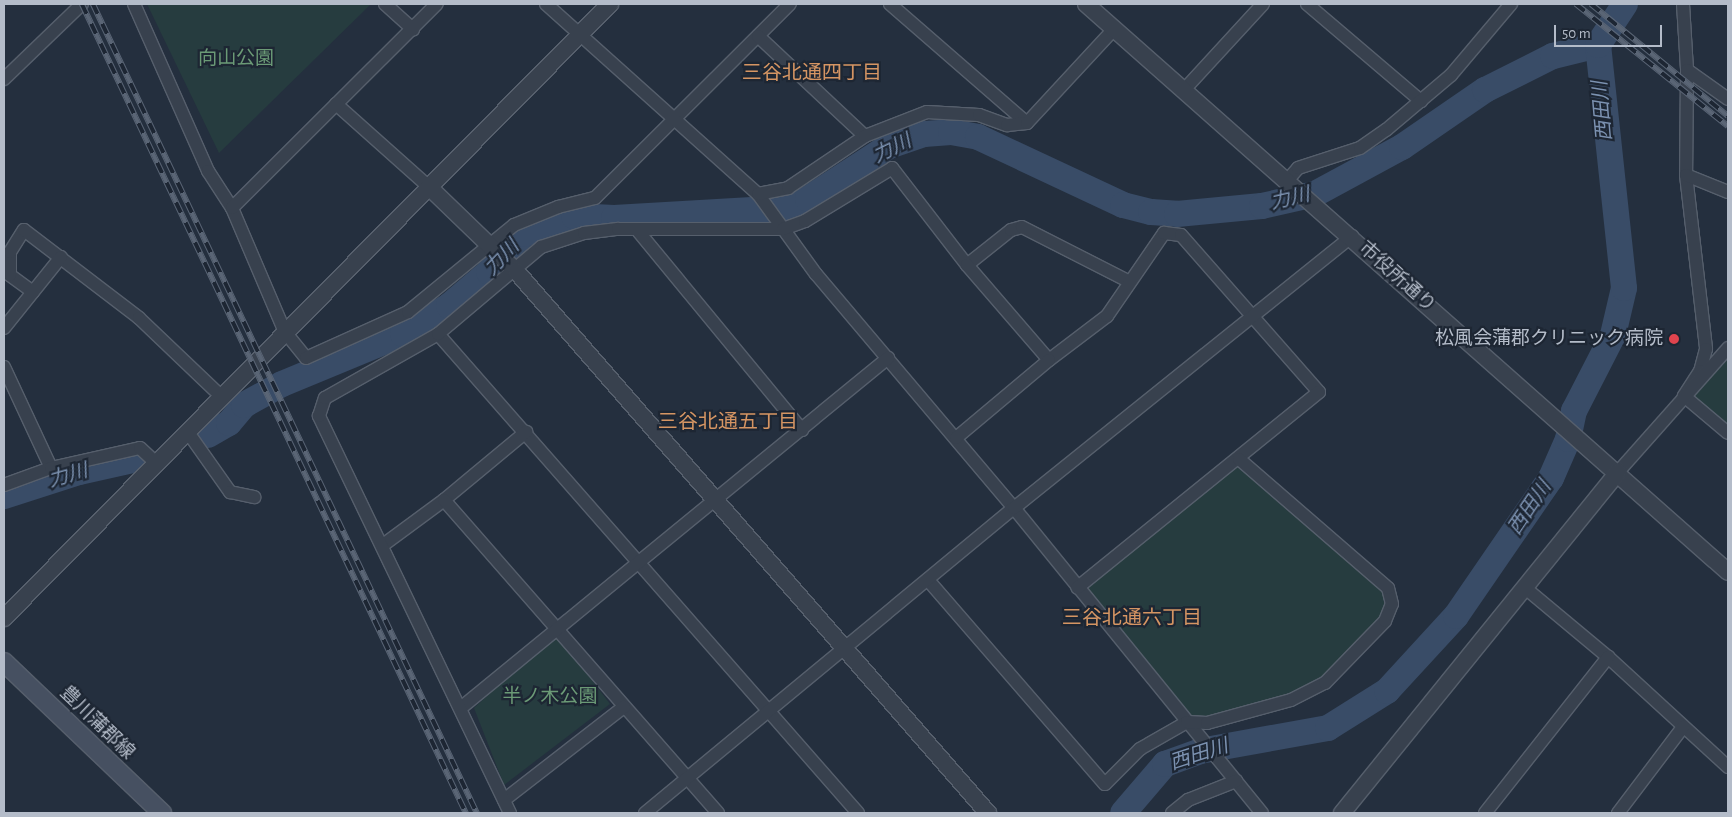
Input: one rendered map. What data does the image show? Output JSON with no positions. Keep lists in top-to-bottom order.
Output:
{
  "streets": {
    "main road": ["豊川蒲郡線"],
    "street": ["市役所通り"]
  },
  "districts": ["三谷北通四丁目", "三谷北通五丁目", "三谷北通六丁目"],
  "water": ["西田川", "力川"],
  "parks": ["向山公園", "半ノ木公園"],
  "places": ["松風会蒲郡クリニック病院"],
  "scale_bar": "50 m"
}
